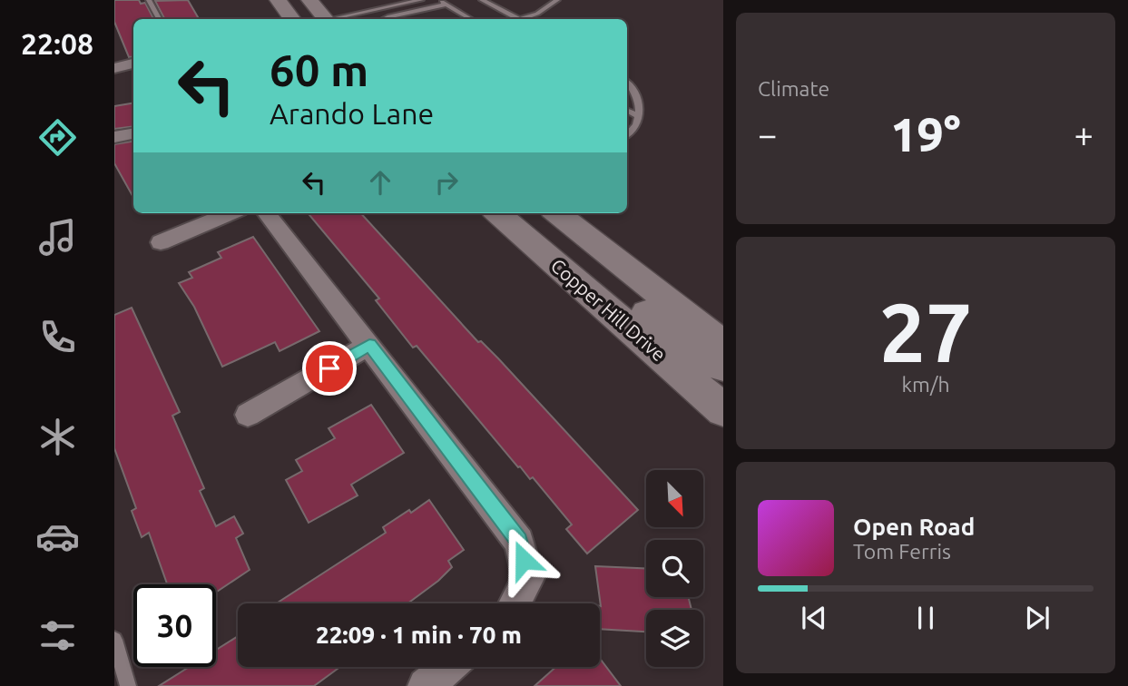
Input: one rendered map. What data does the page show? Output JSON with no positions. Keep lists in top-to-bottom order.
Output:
{
  "streets": {
    "main road": ["Copper Hill Drive"]
  },
  "north": "bottom right",
  "page": {
    "tabs": "22:08",
    "tile": [
      "Climate",
      ["27", "km/h"]
    ],
    "turn": ["60 m", "Arando Lane"],
    "heat": ["−", "19°", "+"],
    "song": ["Open Road", "Tom Ferris"],
    "limit": "30",
    "trip": "22:09 · 1 min · 70 m"
  }
}
